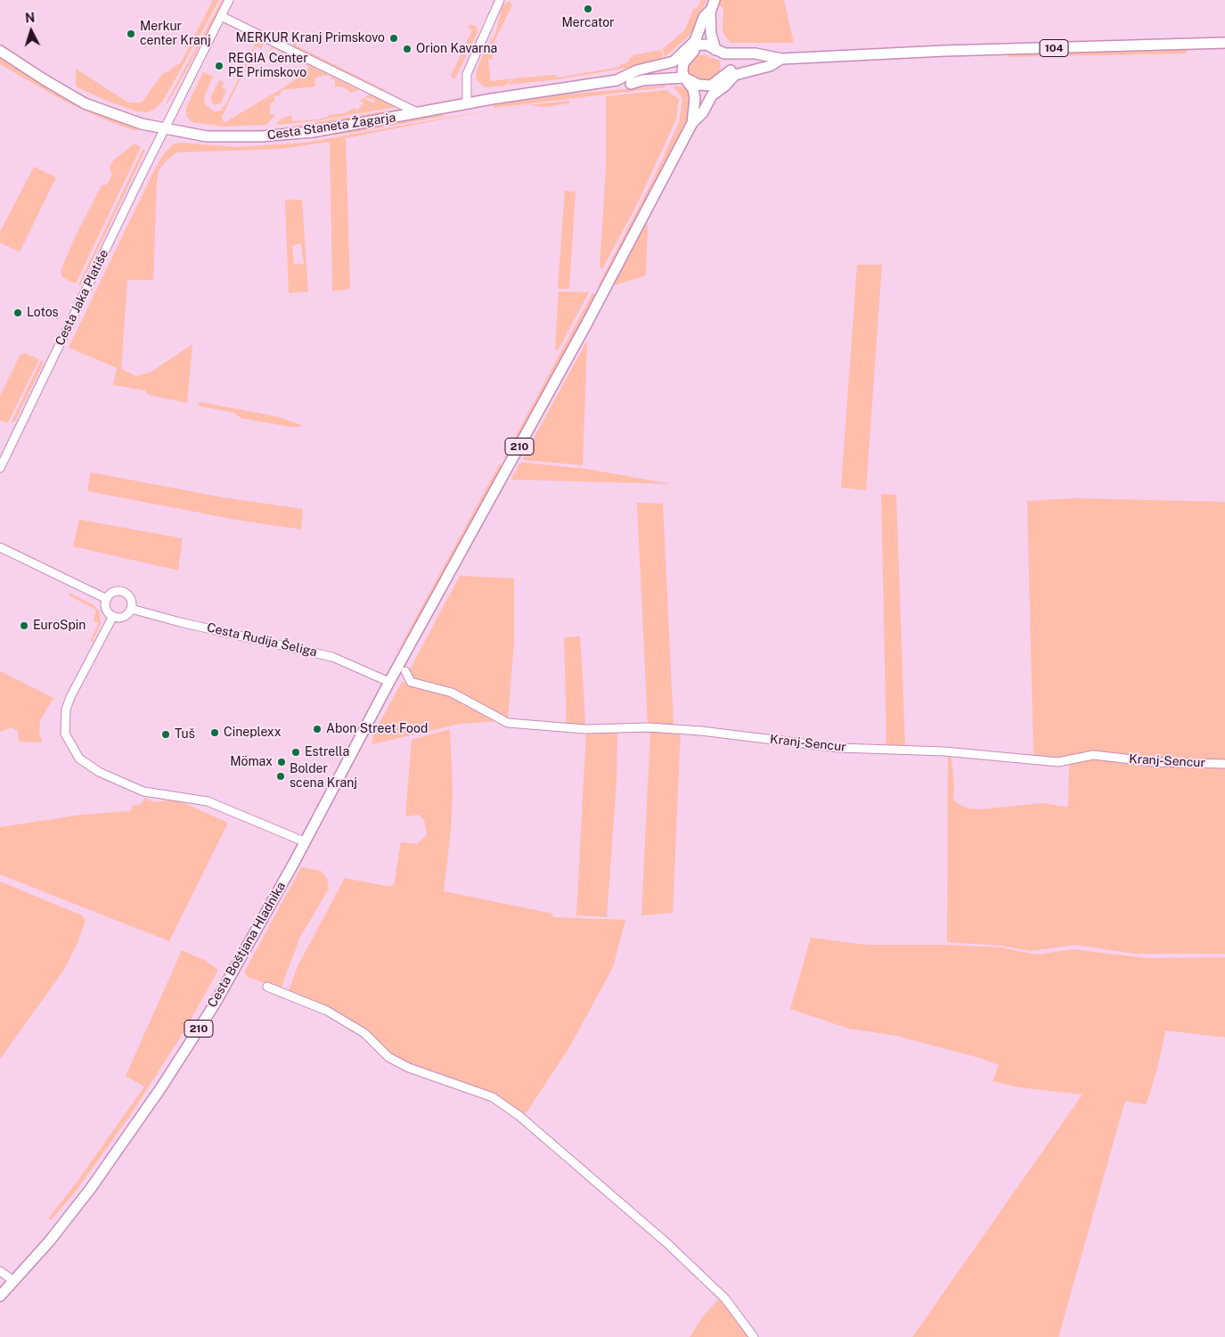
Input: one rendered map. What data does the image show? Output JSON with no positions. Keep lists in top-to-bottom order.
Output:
{
  "streets": {
    "main road": [
      "104",
      "Cesta Staneta Žagarja",
      "210",
      "Cesta Boštjana Hladnika"
    ],
    "street": ["Cesta Jaka Platiše", "Cesta Rudija Šeliga", "Kranj-Sencur"]
  },
  "crossings": [
    ["104", "Cesta Staneta Žagarja"],
    ["104", "210"],
    ["Cesta Staneta Žagarja", "Cesta Jaka Platiše"],
    ["Cesta Staneta Žagarja", "210"],
    ["210", "Cesta Boštjana Hladnika"],
    ["Cesta Rudija Šeliga", "Cesta Boštjana Hladnika"]
  ],
  "places": [
    "Mercator",
    "Merkur center Kranj",
    "MERKUR Kranj Primskovo",
    "Orion Kavarna",
    "REGIA Center PE Primskovo",
    "Lotos",
    "EuroSpin",
    "Abon Street Food",
    "Cineplexx",
    "Tuš",
    "Estrella",
    "Mömax",
    "Bolder scena Kranj"
  ],
  "north": "top"
}
